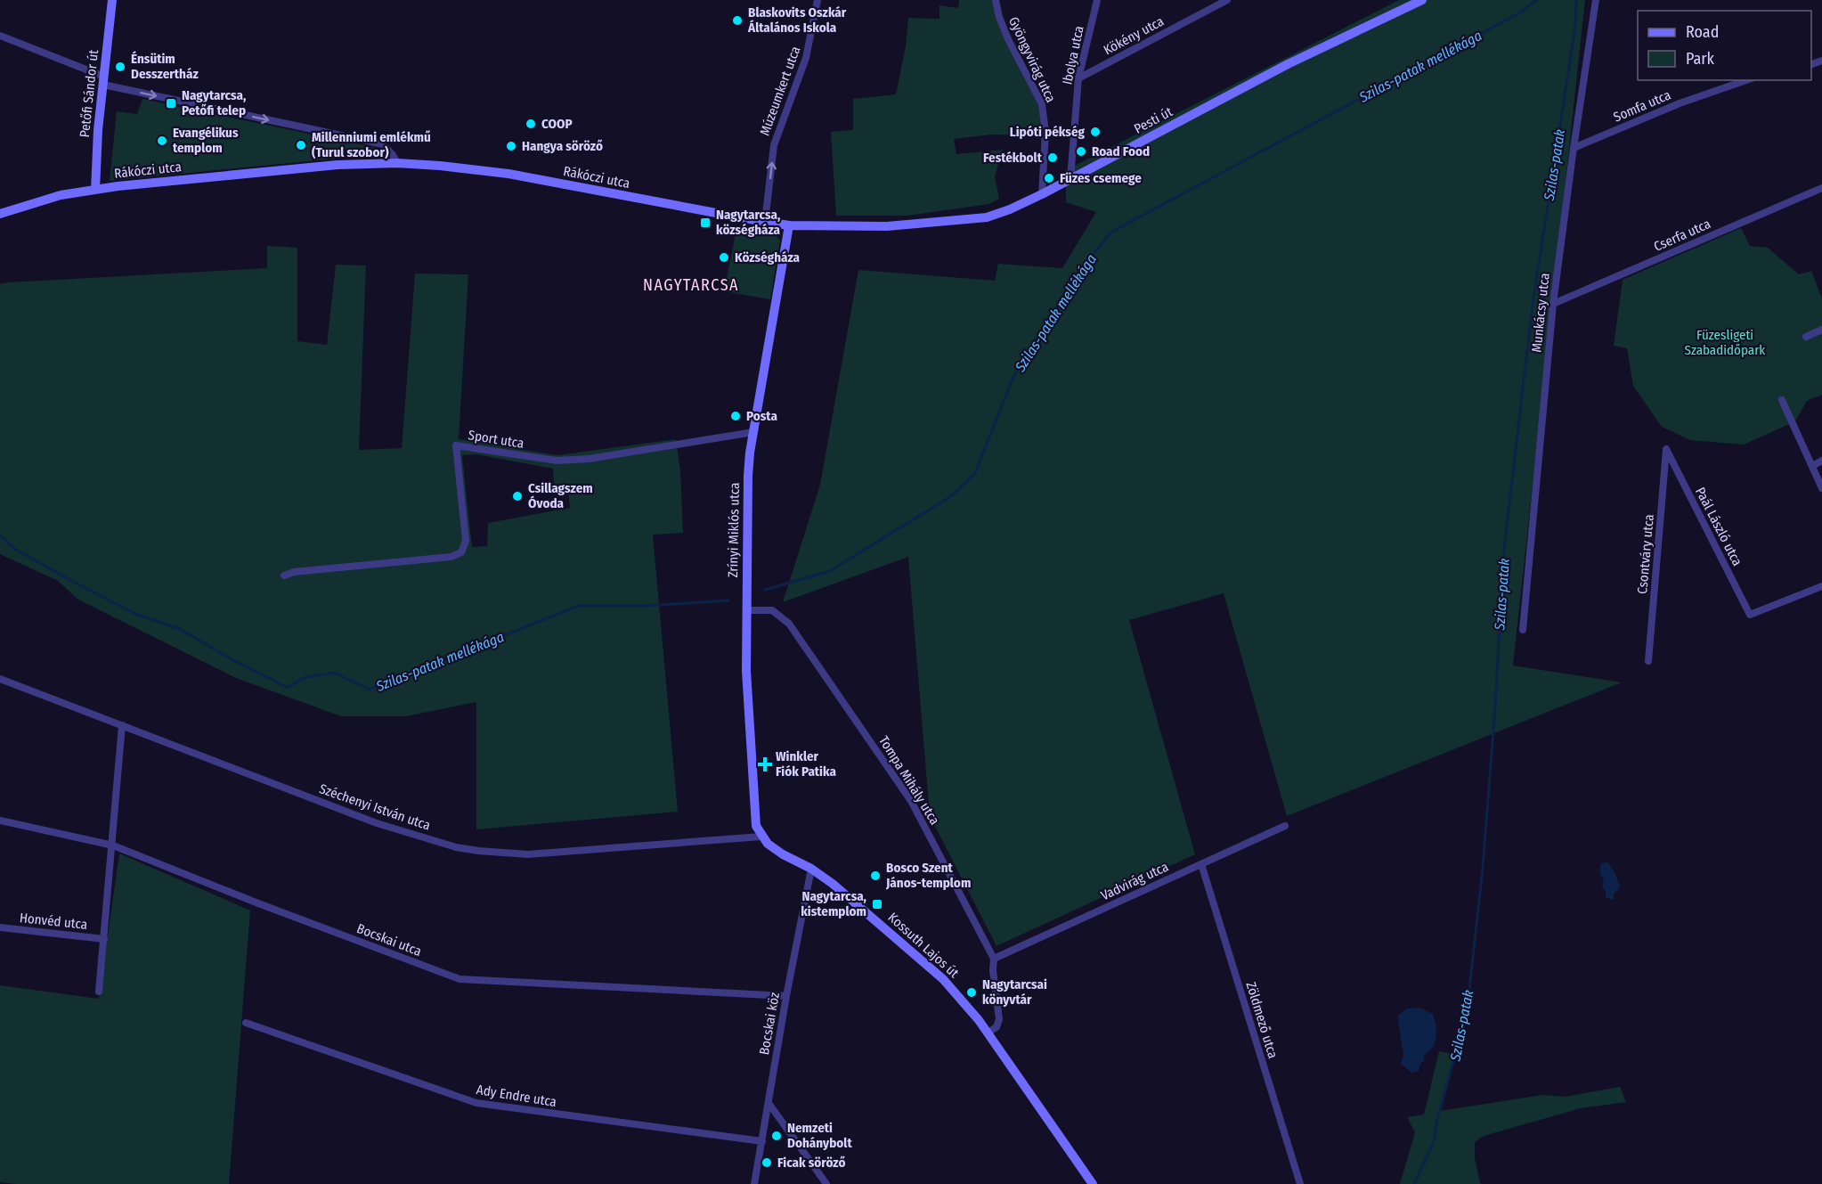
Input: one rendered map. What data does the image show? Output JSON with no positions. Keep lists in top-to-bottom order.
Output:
{
  "streets": {
    "main road": [
      "Petőfi Sándor út",
      "Pesti út",
      "Rákóczi utca",
      "Zrínyi Miklós utca",
      "Kossuth Lajos út"
    ],
    "street": [
      "Kökény utca",
      "Ibolya utca",
      "Gyöngyvirág utca",
      "Múzeumkert utca",
      "Somfa utca",
      "Cserfa utca",
      "Munkácsy utca",
      "Sport utca",
      "Paál László utca",
      "Csontváry utca",
      "Tompa Mihály utca",
      "Széchenyi István utca",
      "Vadvirág utca",
      "Honvéd utca",
      "Bocskai utca",
      "Zöldmező utca",
      "Bocskai köz",
      "Ady Endre utca"
    ]
  },
  "crossings": [
    ["Kökény utca", "Ibolya utca"],
    ["Ibolya utca", "Pesti út"],
    ["Gyöngyvirág utca", "Pesti út"],
    ["Múzeumkert utca", "Rákóczi utca"],
    ["Petőfi Sándor út", "Rákóczi utca"],
    ["Somfa utca", "Munkácsy utca"],
    ["Pesti út", "Rákóczi utca"],
    ["Pesti út", "Zrínyi Miklós utca"],
    ["Rákóczi utca", "Zrínyi Miklós utca"],
    ["Cserfa utca", "Munkácsy utca"],
    ["Sport utca", "Zrínyi Miklós utca"],
    ["Paál László utca", "Csontváry utca"],
    ["Zrínyi Miklós utca", "Tompa Mihály utca"],
    ["Zrínyi Miklós utca", "Széchenyi István utca"],
    ["Zrínyi Miklós utca", "Kossuth Lajos út"],
    ["Tompa Mihály utca", "Vadvirág utca"],
    ["Tompa Mihály utca", "Kossuth Lajos út"],
    ["Széchenyi István utca", "Kossuth Lajos út"],
    ["Vadvirág utca", "Zöldmező utca"],
    ["Bocskai utca", "Bocskai köz"],
    ["Kossuth Lajos út", "Bocskai köz"],
    ["Bocskai köz", "Ady Endre utca"]
  ],
  "one_way": ["Múzeumkert utca"],
  "districts": ["NAGYTARCSA"],
  "water": ["Szilas-patak mellékága", "Szilas-patak"],
  "parks": ["Füzesligeti Szabadidőpark"],
  "places": {
    "other": [
      "Blaskovits Oszkár Általános Iskola",
      "Énsütim Desszertház",
      "COOP",
      "Lipóti pékség",
      "Evangélikus templom",
      "Millenniumi emlékmű (Turul szobor)",
      "Hangya söröző",
      "Road Food",
      "Festékbolt",
      "Füzes csemege",
      "Községháza",
      "Posta",
      "Csillagszem Óvoda",
      "Bosco Szent János-templom",
      "Nagytarcsai könyvtár",
      "Nemzeti Dohánybolt",
      "Ficak söröző"
    ],
    "transit": ["Nagytarcsa, Petőfi telep", "Nagytarcsa, községháza", "Nagytarcsa, kistemplom"],
    "health": ["Winkler Fiók Patika"]
  },
  "legend": ["Road", "Park"]
}
